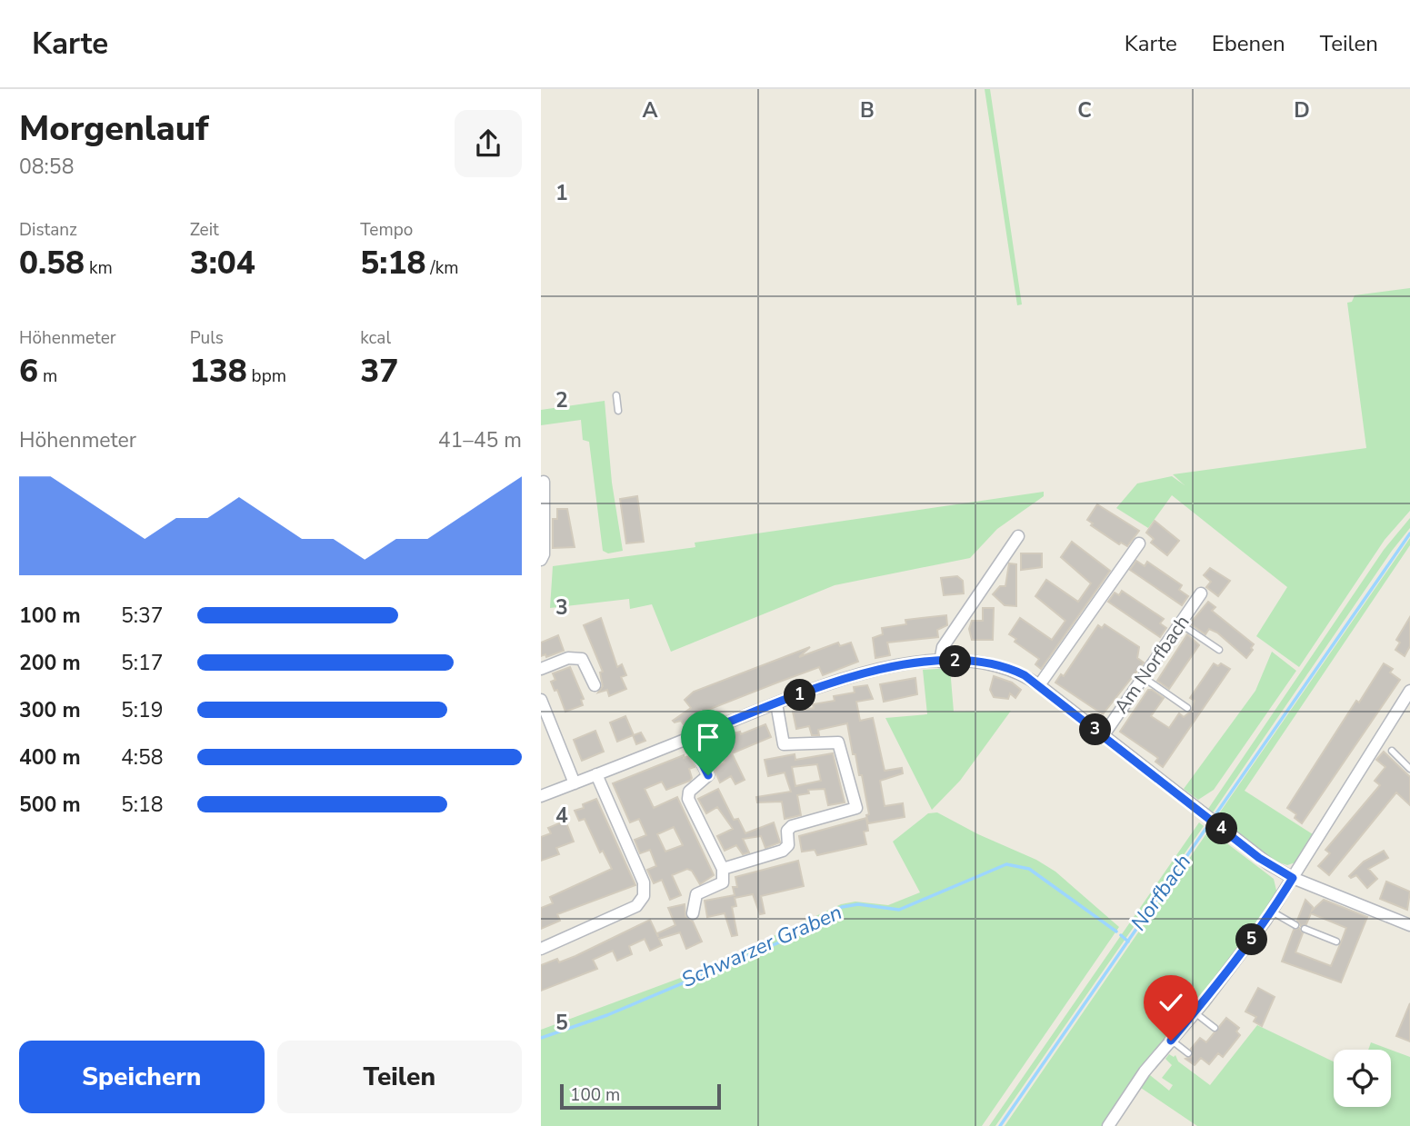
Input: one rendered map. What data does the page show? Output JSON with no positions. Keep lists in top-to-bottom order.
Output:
{
  "streets": {
    "street": ["Am Norfbach"]
  },
  "water": ["Norfbach", "Schwarzer Graben"],
  "scale_bar": "100 m",
  "page": {
    "header": "Karte",
    "nav": ["Karte", "Ebenen", "Teilen"],
    "heading": ["Morgenlauf", "08:58"],
    "stats": [
      ["Distanz", "0.58 km"],
      ["Zeit", "3:04"],
      ["Tempo", "5:18 /km"],
      ["Höhenmeter", "6 m"],
      ["Puls", "138 bpm"],
      ["kcal", "37"]
    ],
    "chart": ["Höhenmeter", "41–45 m"],
    "list": [
      {
        "name": "100 m",
        "note": "5:37"
      },
      {
        "name": "200 m",
        "note": "5:17"
      },
      {
        "name": "300 m",
        "note": "5:19"
      },
      {
        "name": "400 m",
        "note": "4:58"
      },
      {
        "name": "500 m",
        "note": "5:18"
      }
    ],
    "pins": [
      "2",
      "1",
      "3",
      "4",
      "5"
    ],
    "buttons": ["Speichern", "Teilen"],
    "scale": "100 m"
  },
  "grid": {
    "columns": [
      "A",
      "B",
      "C",
      "D"
    ],
    "rows": [
      "1",
      "2",
      "3",
      "4",
      "5"
    ]
  }
}
